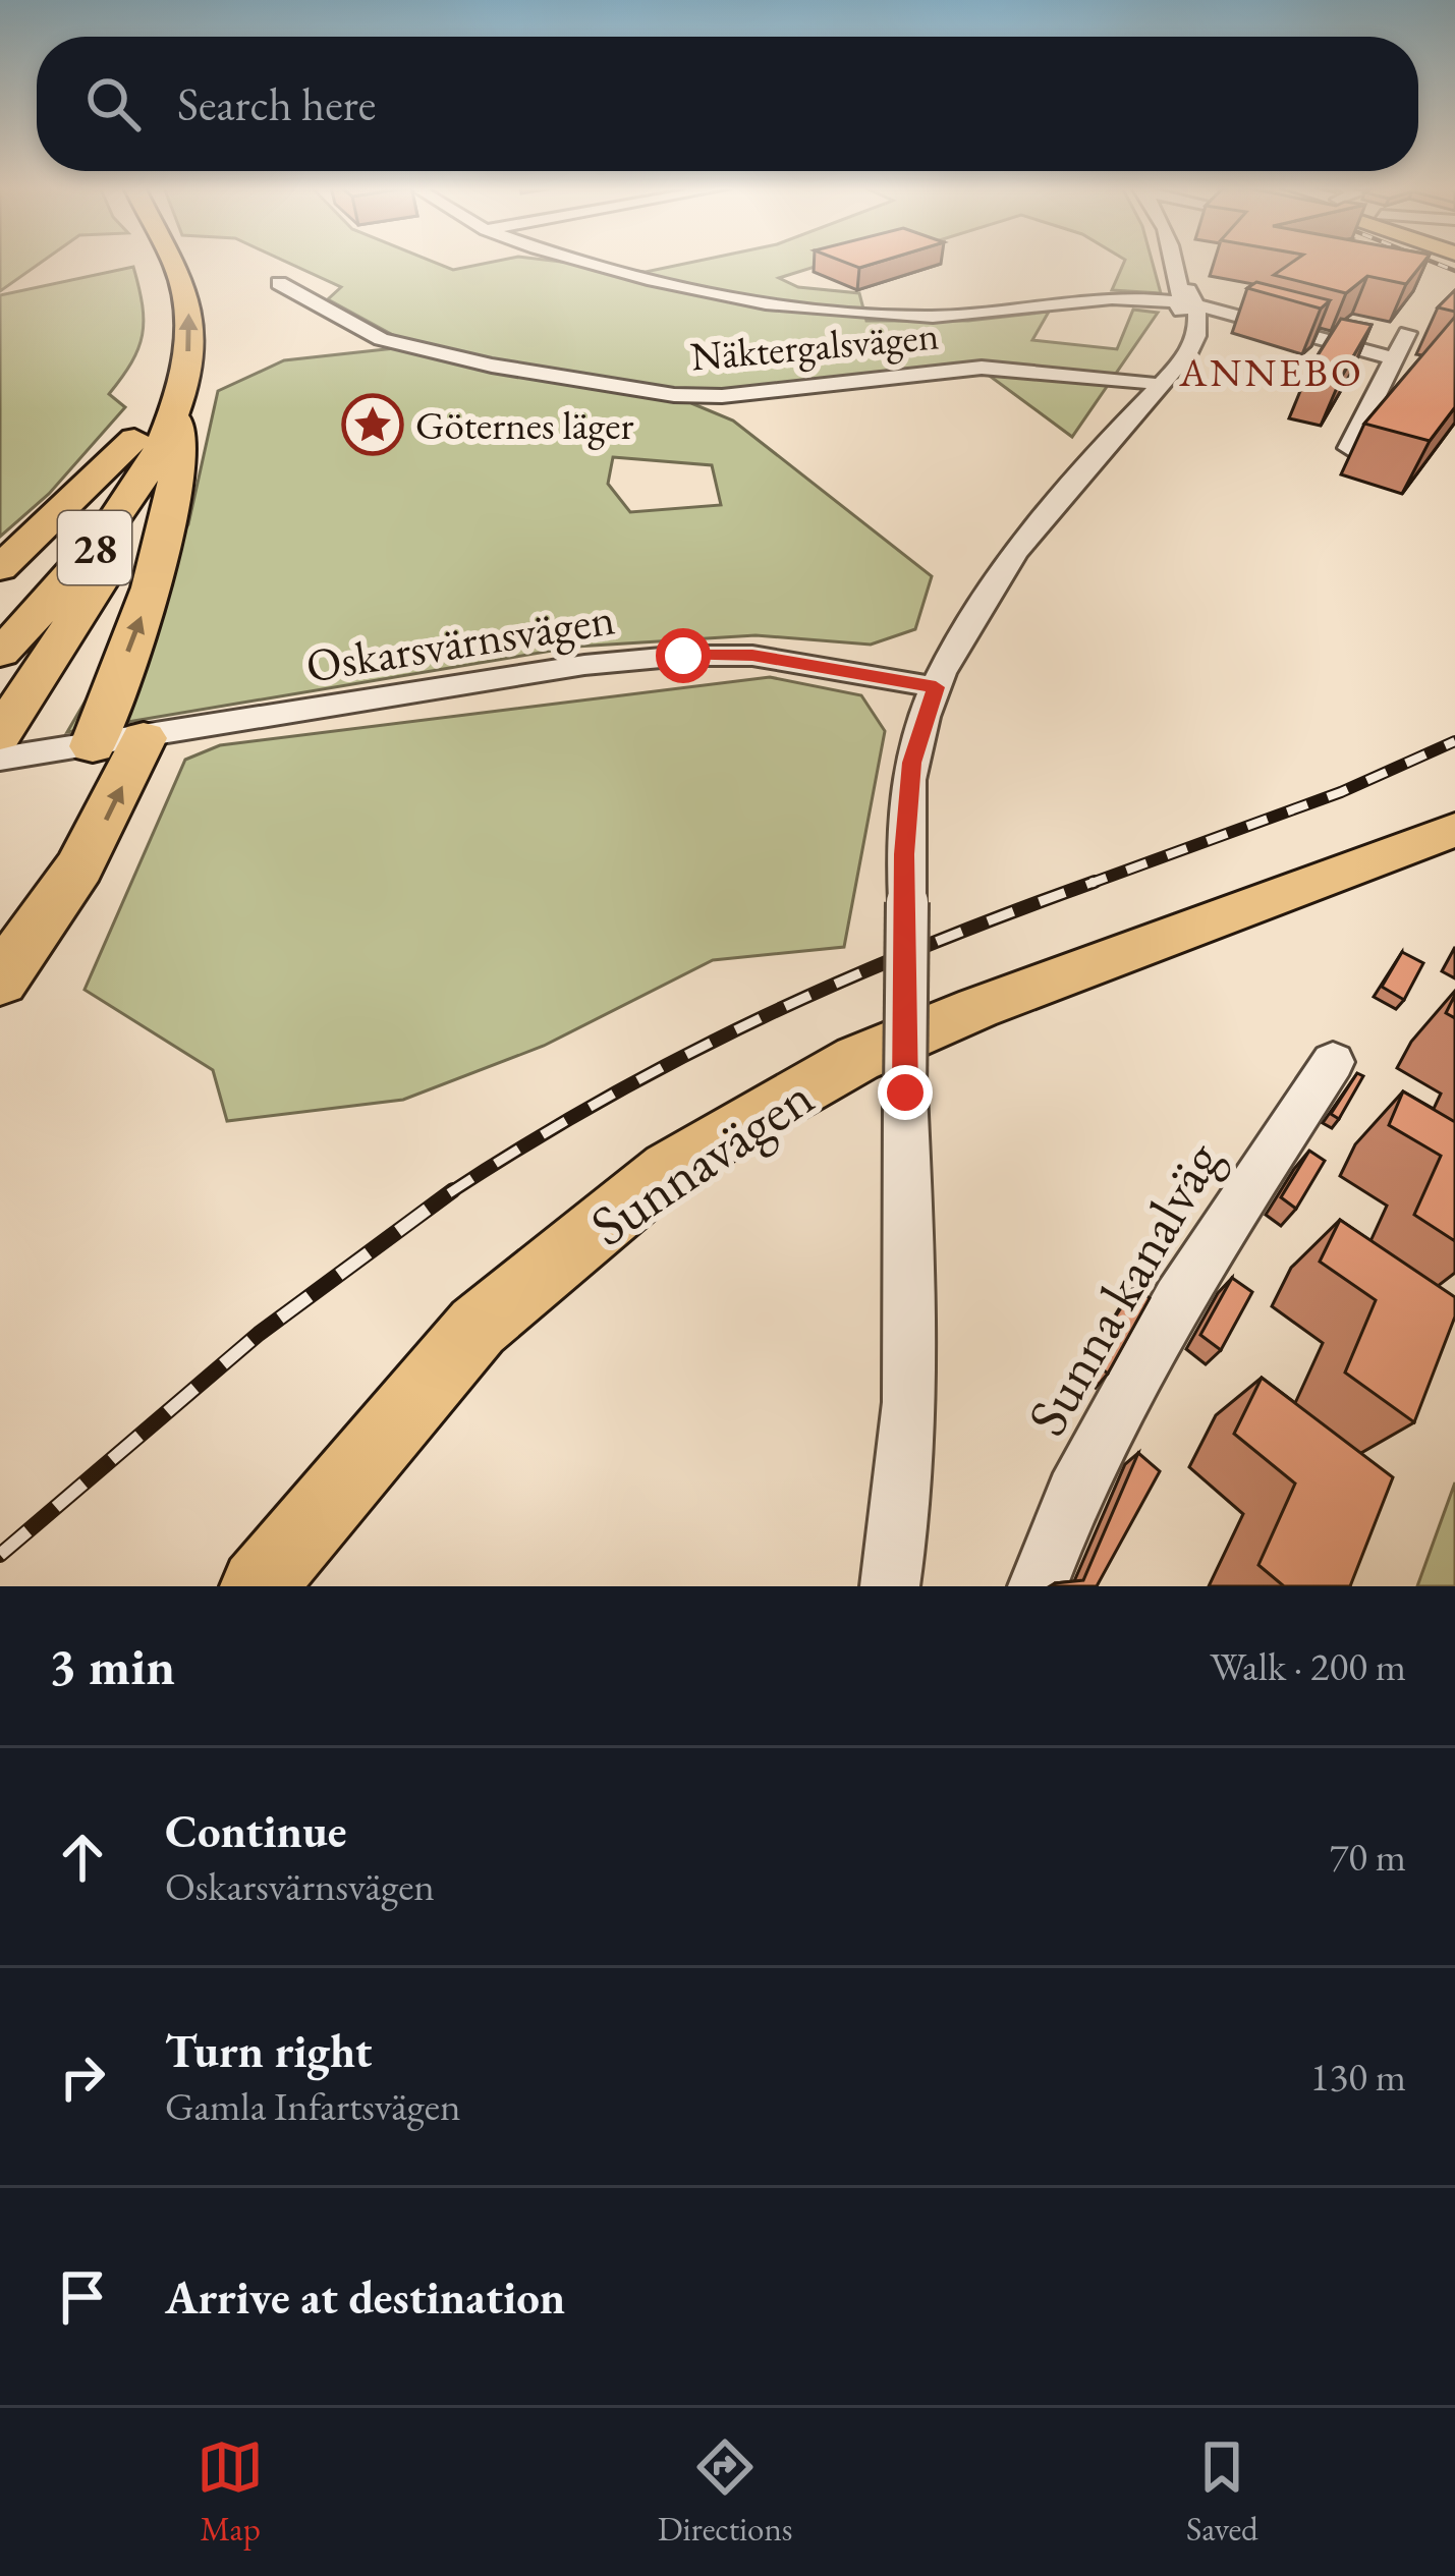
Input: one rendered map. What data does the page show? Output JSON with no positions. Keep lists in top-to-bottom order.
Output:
{
  "streets": {
    "highway": ["28"],
    "main road": ["Sunnavägen"],
    "street": ["Näktergalsvägen", "Oskarsvärnsvägen", "Sunna kanalväg"]
  },
  "districts": ["ANNEBO"],
  "places": {
    "place": ["Göternes läger"]
  },
  "page": {
    "search": "Search here",
    "heading": ["3 min", "Walk · 200 m"],
    "list": [
      ["Continue", "Oskarsvärnsvägen", "70 m"],
      ["Turn right", "Gamla Infartsvägen", "130 m"],
      "Arrive at destination"
    ],
    "nav": ["Map", "Directions", "Saved"]
  }
}
